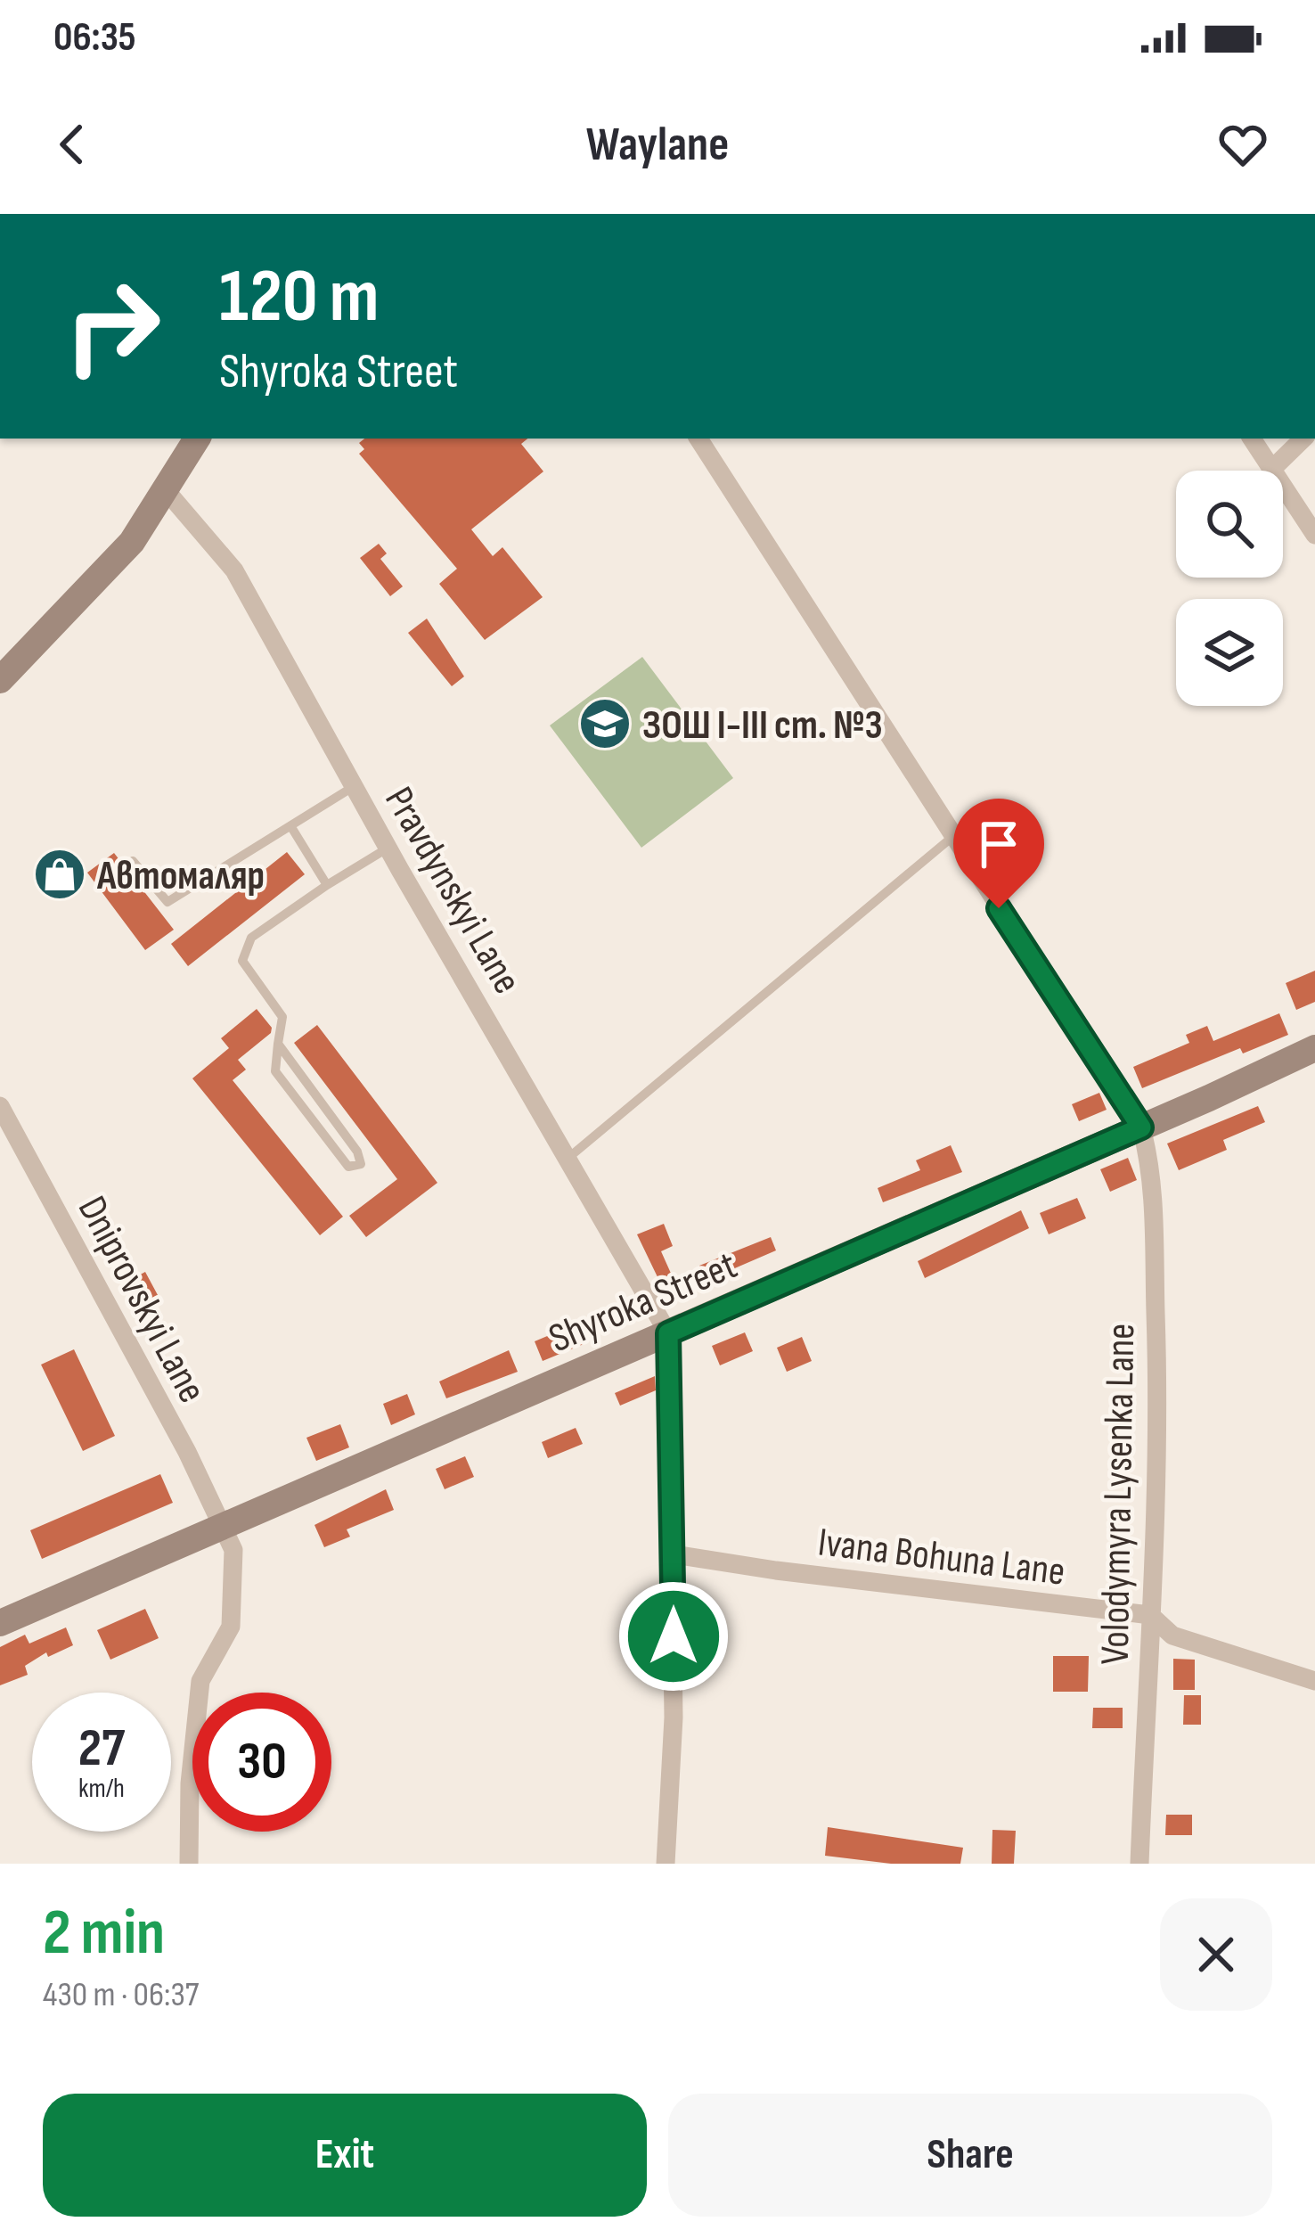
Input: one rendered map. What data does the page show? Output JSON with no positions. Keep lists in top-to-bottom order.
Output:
{
  "streets": {
    "street": [
      "Pravdynskyi Lane",
      "Dniprovskyi Lane",
      "Shyroka Street",
      "Volodymyra Lysenka Lane",
      "Ivana Bohuna Lane"
    ]
  },
  "crossings": [
    ["Pravdynskyi Lane", "Shyroka Street"],
    ["Dniprovskyi Lane", "Shyroka Street"],
    ["Shyroka Street", "Volodymyra Lysenka Lane"],
    ["Volodymyra Lysenka Lane", "Ivana Bohuna Lane"]
  ],
  "places": {
    "school or university": ["ЗОШ І-ІІІ ст. №3"],
    "shop": ["Автомаляр"]
  },
  "page": {
    "status": "06:35",
    "header": "Waylane",
    "turn": ["120 m", "Shyroka Street"],
    "speed": "27 km/h",
    "limit": "30",
    "heading": ["2 min", "430 m · 06:37"],
    "buttons": ["Exit", "Share"]
  }
}
